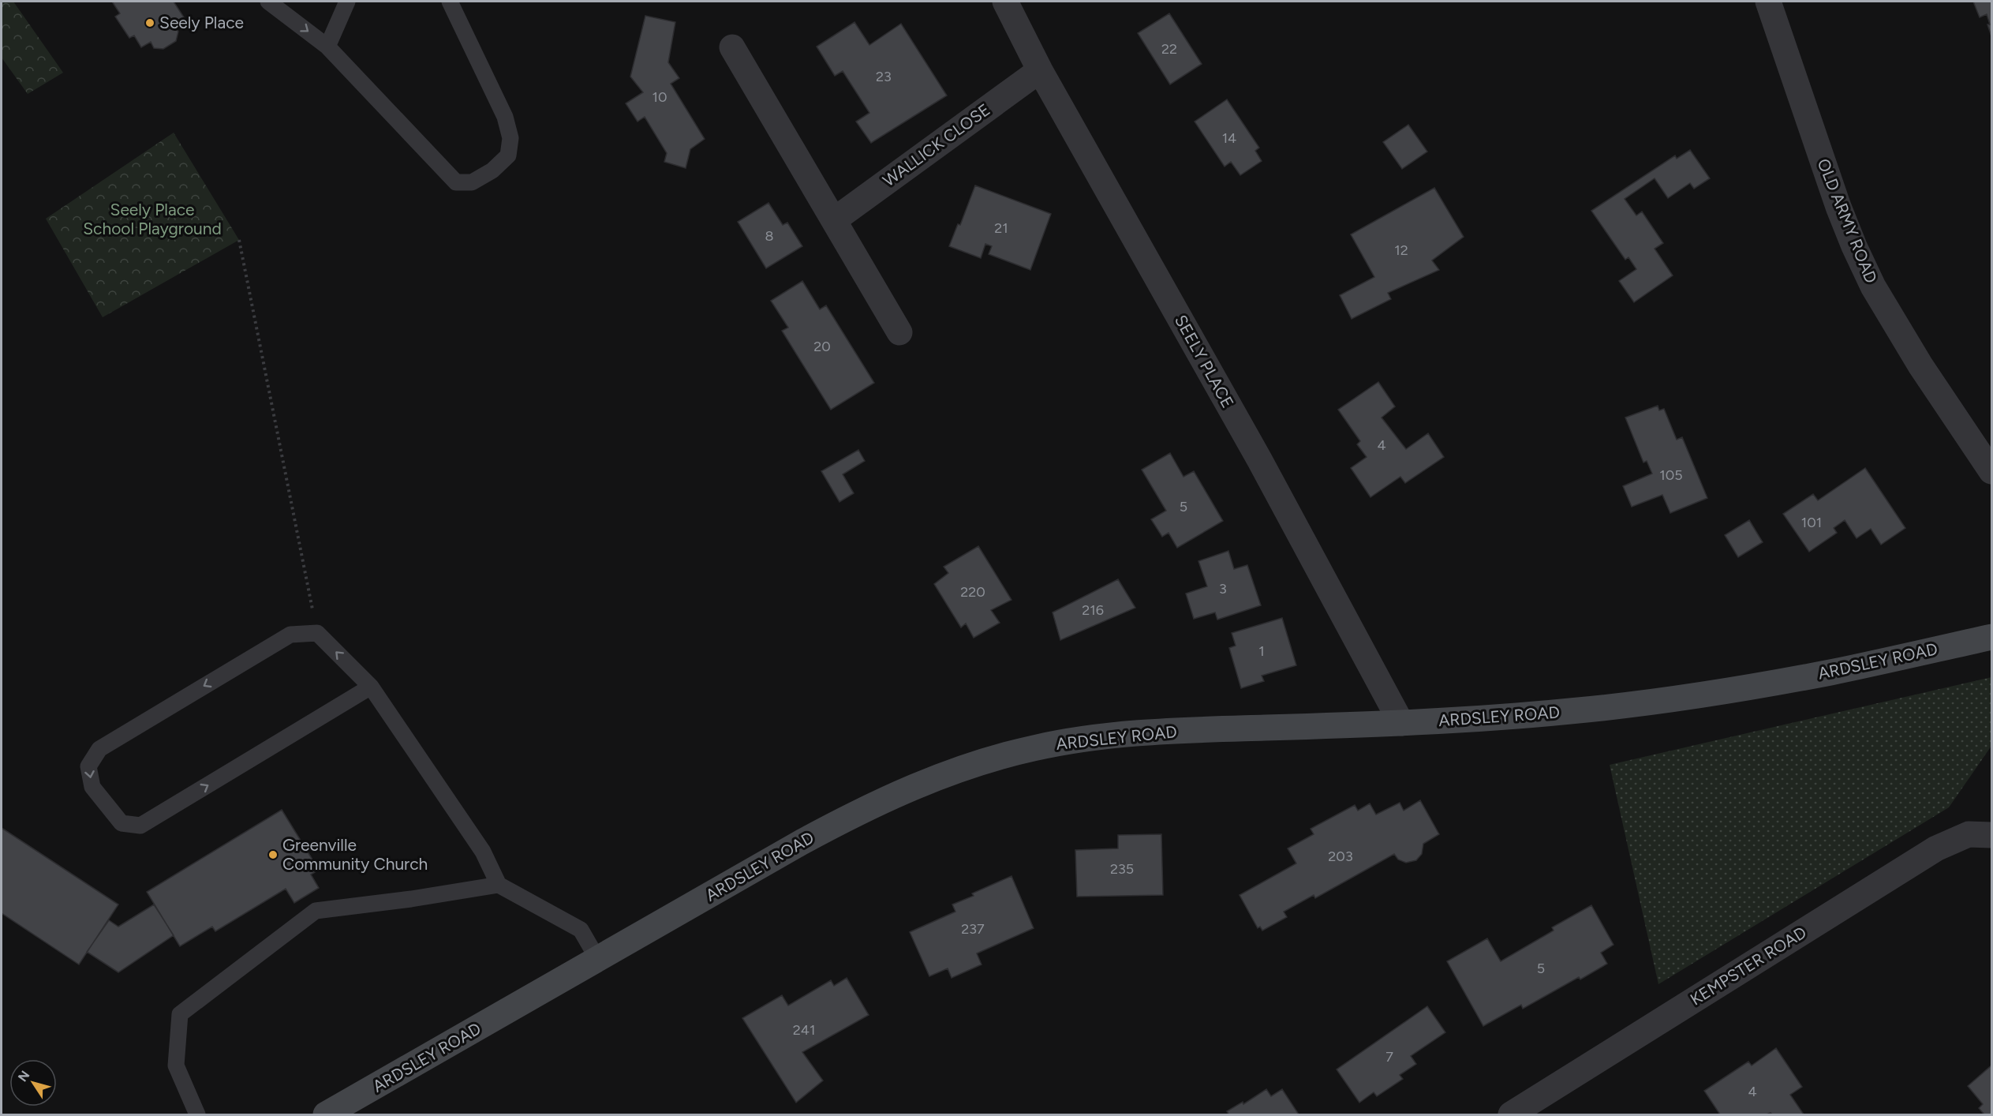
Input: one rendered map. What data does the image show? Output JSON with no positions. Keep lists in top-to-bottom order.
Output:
{
  "streets": {
    "main road": ["ARDSLEY ROAD"],
    "street": [
      "WALLICK CLOSE",
      "OLD ARMY ROAD",
      "SEELY PLACE",
      "KEMPSTER ROAD"
    ]
  },
  "crossings": [
    ["WALLICK CLOSE", "SEELY PLACE"],
    ["SEELY PLACE", "ARDSLEY ROAD"]
  ],
  "parks": ["Seely Place School Playground"],
  "places": ["Seely Place", "Greenville Community Church"],
  "house_numbers": [
    "22",
    "23",
    "10",
    "14",
    "21",
    "8",
    "12",
    "20",
    "4",
    "105",
    "5",
    "101",
    "3",
    "220",
    "216",
    "1",
    "203",
    "235",
    "237",
    "5",
    "241",
    "7",
    "4"
  ],
  "north": "top left"
}
